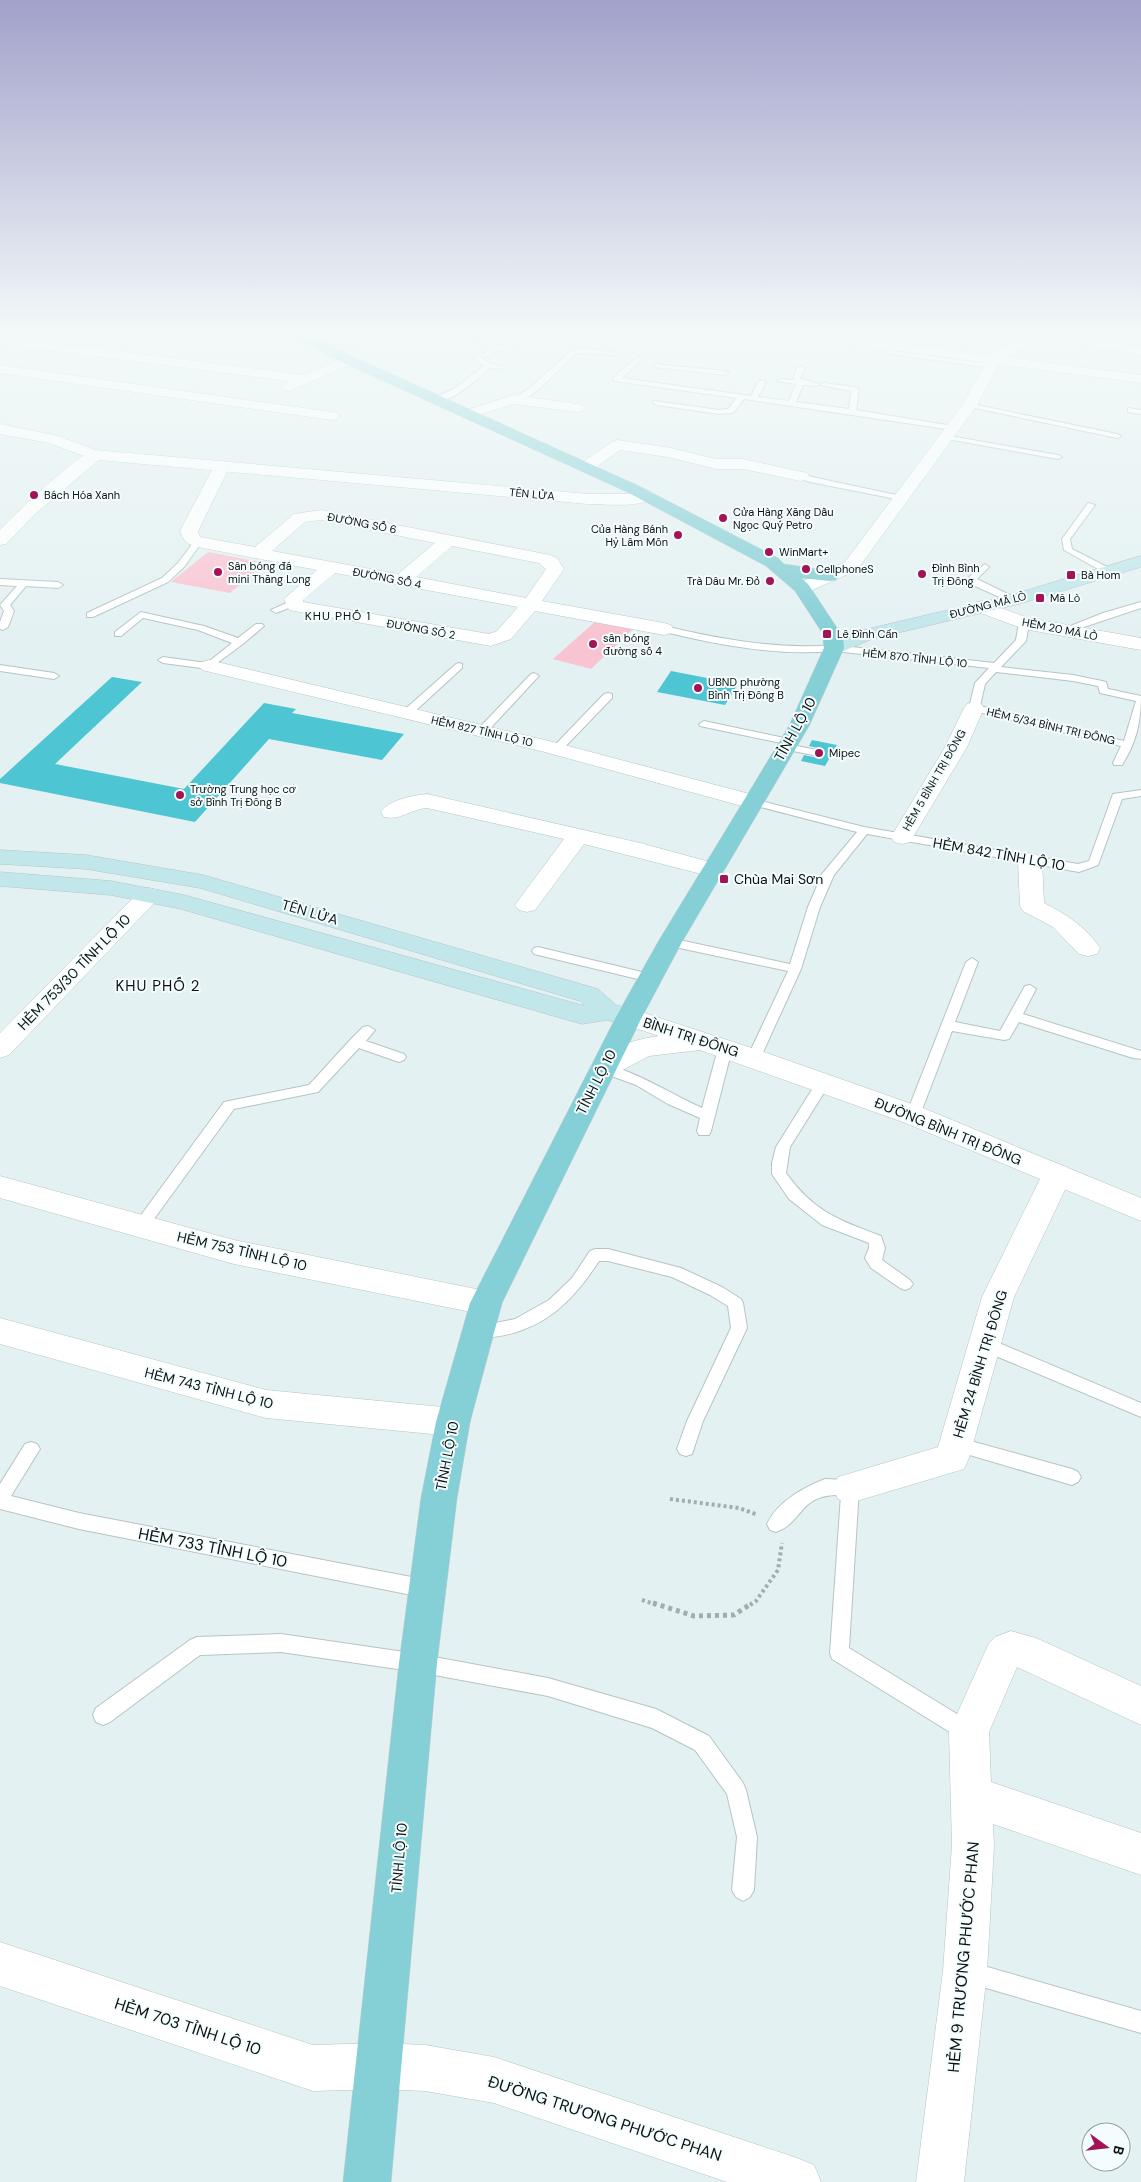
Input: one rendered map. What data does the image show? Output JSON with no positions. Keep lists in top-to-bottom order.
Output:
{
  "streets": {
    "main road": ["TÊN LỬA", "ĐƯỜNG MÃ LÒ", "TỈNH LỘ 10"],
    "street": [
      "ĐƯỜNG SỐ 6",
      "ĐƯỜNG SỐ 4",
      "ĐƯỜNG SỐ 2",
      "HẺM 20 MÃ LÒ",
      "HẺM 827 TỈNH LỘ 10",
      "HẺM 5 BÌNH TRỊ ĐÔNG",
      "HẺM 753/30 TỈNH LỘ 10",
      "BÌNH TRỊ ĐÔNG",
      "ĐƯỜNG BÌNH TRỊ ĐÔNG",
      "HẺM 753 TỈNH LỘ 10",
      "HẺM 24 BÌNH TRỊ ĐÔNG",
      "HẺM 743 TỈNH LỘ 10",
      "HẺM 9 TRƯƠNG PHƯỚC PHAN",
      "HẺM 703 TỈNH LỘ 10",
      "ĐƯỜNG TRƯƠNG PHƯỚC PHAN"
    ],
    "lane": [
      "HẺM 870 TỈNH LỘ 10",
      "HẺM 5/34 BÌNH TRỊ ĐÔNG",
      "HẺM 842 TỈNH LỘ 10",
      "HẺM 733 TỈNH LỘ 10"
    ]
  },
  "crossings": [
    ["TÊN LỬA", "TỈNH LỘ 10"],
    ["TÊN LỬA", "HẺM 753/30 TỈNH LỘ 10"],
    ["TÊN LỬA", "BÌNH TRỊ ĐÔNG"],
    ["ĐƯỜNG SỐ 6", "ĐƯỜNG SỐ 4"],
    ["ĐƯỜNG SỐ 6", "ĐƯỜNG SỐ 2"],
    ["ĐƯỜNG SỐ 4", "ĐƯỜNG SỐ 2"],
    ["ĐƯỜNG SỐ 4", "HẺM 870 TỈNH LỘ 10"],
    ["ĐƯỜNG MÃ LÒ", "HẺM 20 MÃ LÒ"],
    ["ĐƯỜNG MÃ LÒ", "HẺM 870 TỈNH LỘ 10"],
    ["ĐƯỜNG MÃ LÒ", "TỈNH LỘ 10"],
    ["HẺM 20 MÃ LÒ", "HẺM 5 BÌNH TRỊ ĐÔNG"],
    ["HẺM 870 TỈNH LỘ 10", "HẺM 5/34 BÌNH TRỊ ĐÔNG"],
    ["HẺM 870 TỈNH LỘ 10", "TỈNH LỘ 10"],
    ["HẺM 870 TỈNH LỘ 10", "HẺM 5 BÌNH TRỊ ĐÔNG"],
    ["HẺM 5/34 BÌNH TRỊ ĐÔNG", "HẺM 5 BÌNH TRỊ ĐÔNG"],
    ["TỈNH LỘ 10", "HẺM 827 TỈNH LỘ 10"],
    ["TỈNH LỘ 10", "HẺM 842 TỈNH LỘ 10"],
    ["TỈNH LỘ 10", "BÌNH TRỊ ĐÔNG"],
    ["TỈNH LỘ 10", "HẺM 753 TỈNH LỘ 10"],
    ["TỈNH LỘ 10", "HẺM 743 TỈNH LỘ 10"],
    ["TỈNH LỘ 10", "HẺM 733 TỈNH LỘ 10"],
    ["TỈNH LỘ 10", "HẺM 703 TỈNH LỘ 10"],
    ["TỈNH LỘ 10", "ĐƯỜNG TRƯƠNG PHƯỚC PHAN"],
    ["HẺM 827 TỈNH LỘ 10", "HẺM 842 TỈNH LỘ 10"],
    ["HẺM 5 BÌNH TRỊ ĐÔNG", "HẺM 842 TỈNH LỘ 10"],
    ["BÌNH TRỊ ĐÔNG", "ĐƯỜNG BÌNH TRỊ ĐÔNG"],
    ["ĐƯỜNG BÌNH TRỊ ĐÔNG", "HẺM 24 BÌNH TRỊ ĐÔNG"],
    ["HẺM 703 TỈNH LỘ 10", "ĐƯỜNG TRƯƠNG PHƯỚC PHAN"]
  ],
  "districts": ["KHU PHỐ 1", "KHU PHỐ 2"],
  "places": {
    "other": [
      "Bách Hóa Xanh",
      "Cửa Hàng Xăng Dầu Ngọc Quý Petro",
      "Của Hàng Bánh Hỷ Lâm Môn",
      "WinMart+",
      "CellphoneS",
      "Sân bóng đá mini Thăng Long",
      "Đình Bình Trị Đông",
      "Trà Dâu Mr. Đỏ",
      "sân bóng đường số 4",
      "UBND phường Bình Trị Đông B",
      "Mipec",
      "Trường Trung học cơ sở Bình Trị Đông B"
    ],
    "transit": [
      "Bà Hom",
      "Mã Lò",
      "Lê Đình Cẩn",
      "Chùa Mai Sơn"
    ]
  },
  "north": "right"
}
